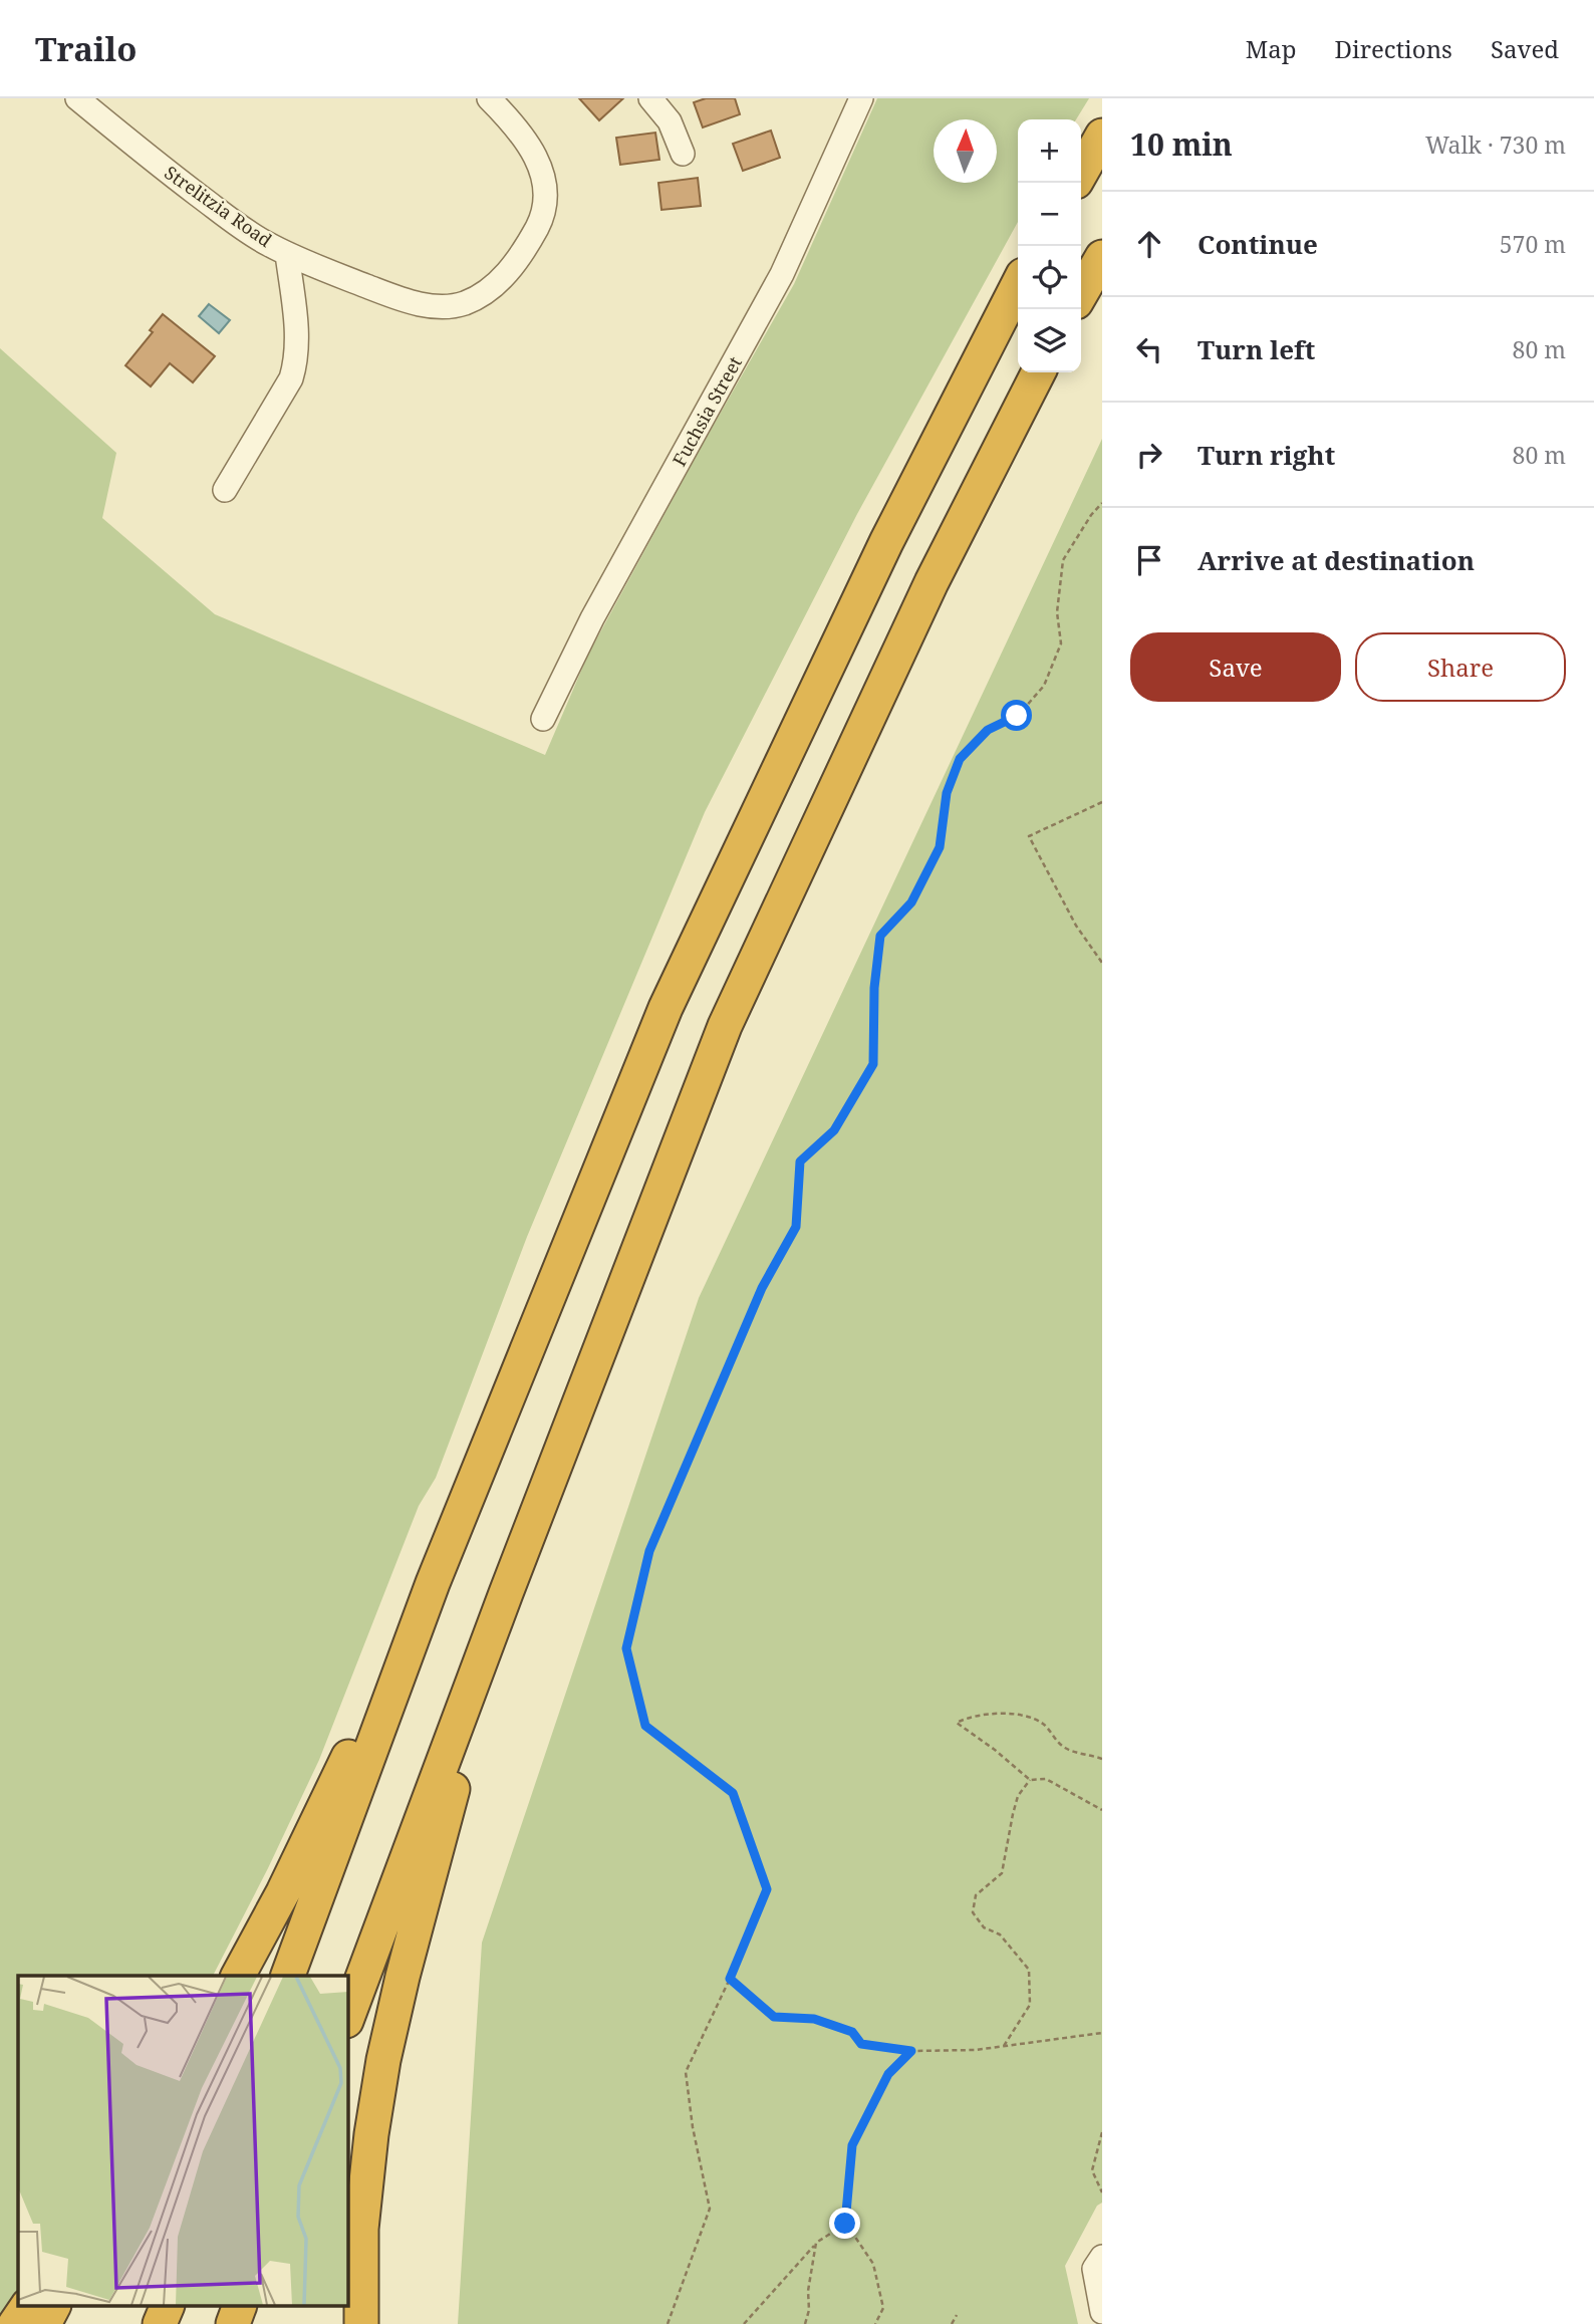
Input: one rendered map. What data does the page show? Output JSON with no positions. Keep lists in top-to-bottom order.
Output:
{
  "streets": {
    "street": ["Strelitzia Road", "Fuchsia Street"]
  },
  "north": "top",
  "page": {
    "header": "Trailo",
    "nav": ["Map", "Directions", "Saved"],
    "heading": ["10 min", "Walk · 730 m"],
    "map_buttons": ["+", "−"],
    "list": [
      ["Continue", "570 m"],
      ["Turn left", "80 m"],
      ["Turn right", "80 m"],
      "Arrive at destination"
    ],
    "buttons": ["Save", "Share"]
  }
}
